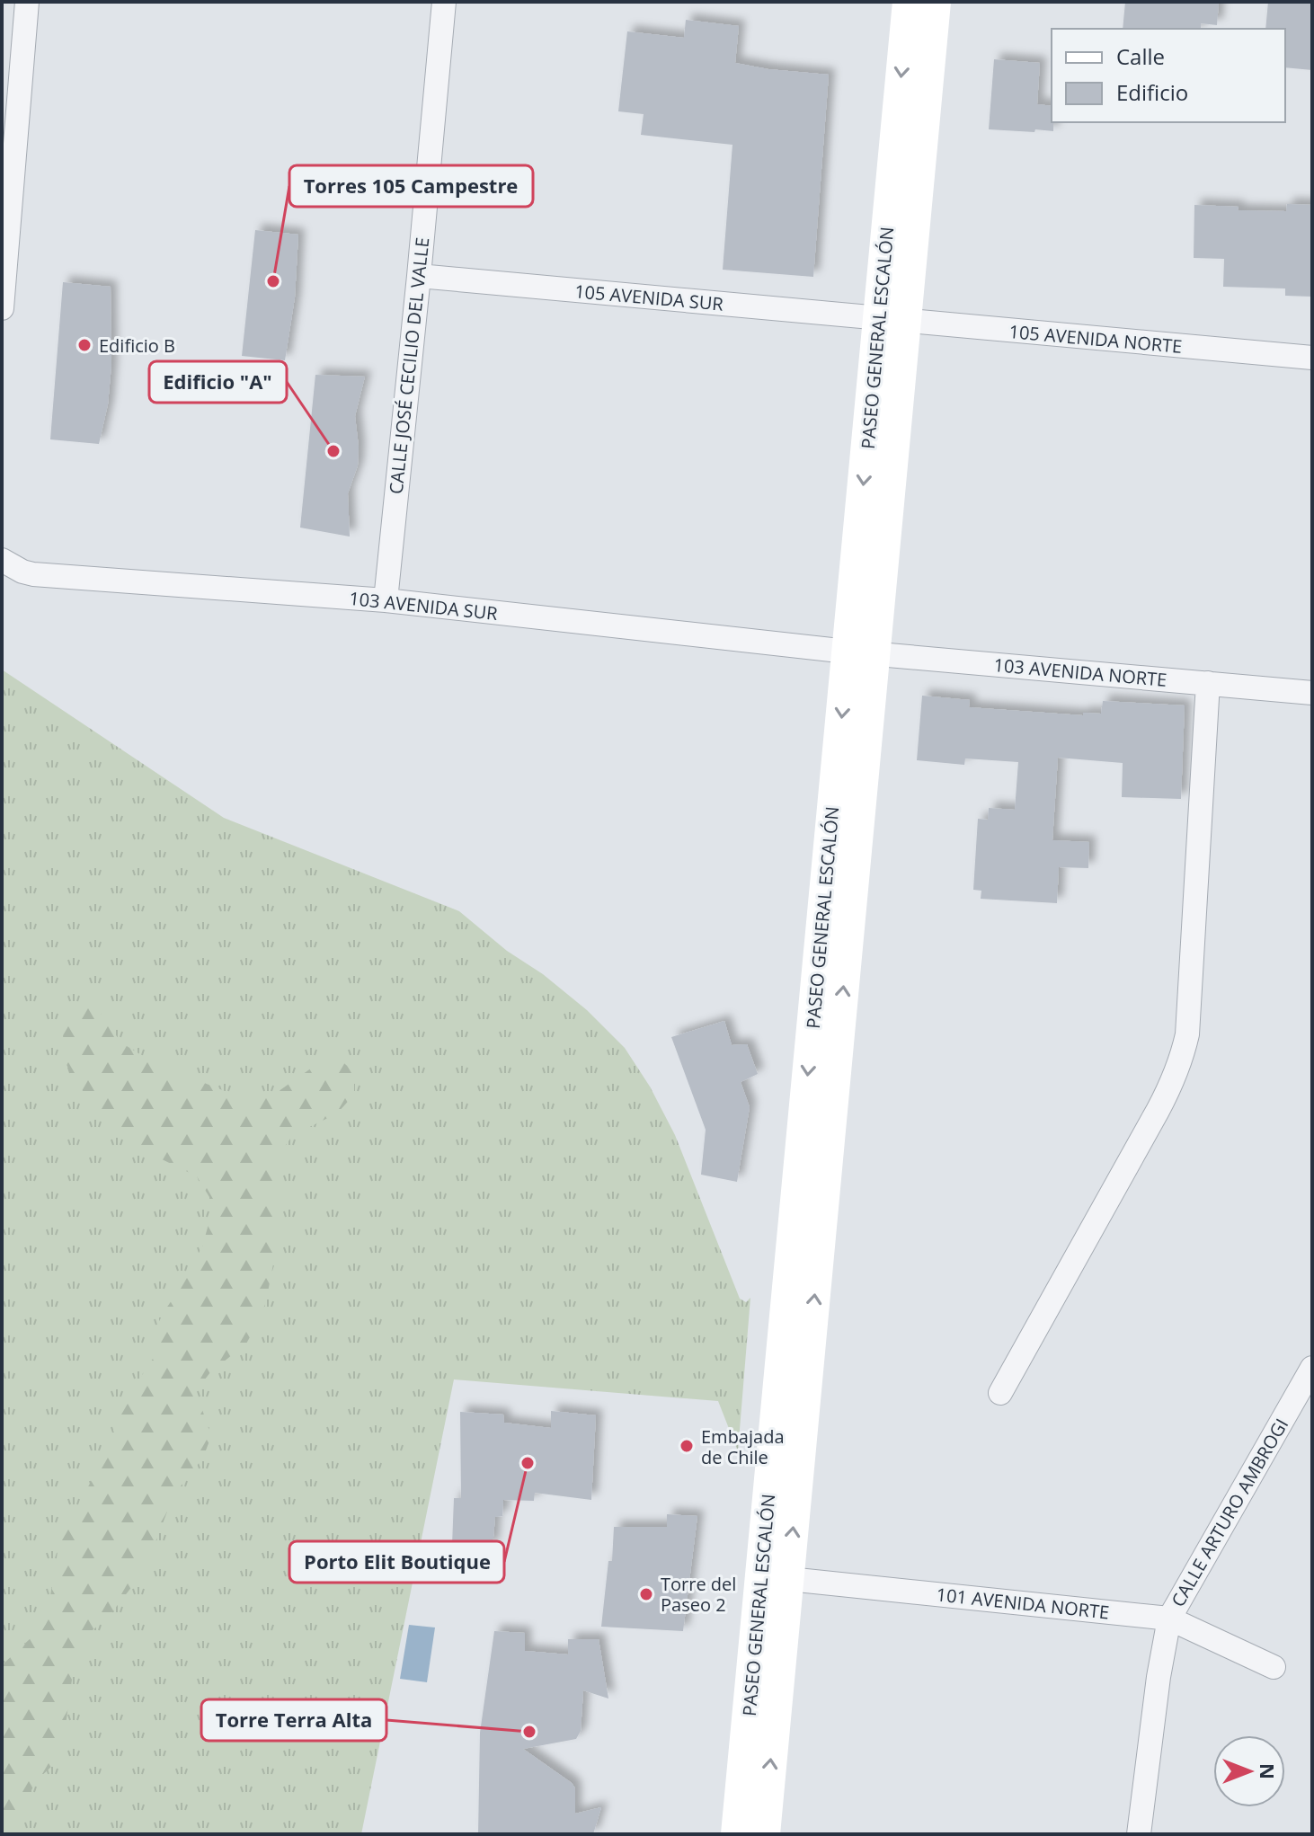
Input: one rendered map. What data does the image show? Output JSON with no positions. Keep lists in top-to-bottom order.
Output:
{
  "streets": {
    "street": [
      "105 AVENIDA SUR",
      "PASEO GENERAL ESCALÓN",
      "105 AVENIDA NORTE",
      "CALLE JOSÉ CECILIO DEL VALLE",
      "103 AVENIDA SUR",
      "103 AVENIDA NORTE",
      "CALLE ARTURO AMBROGI",
      "101 AVENIDA NORTE"
    ]
  },
  "crossings": [
    ["105 AVENIDA SUR", "PASEO GENERAL ESCALÓN"],
    ["105 AVENIDA SUR", "105 AVENIDA NORTE"],
    ["105 AVENIDA SUR", "CALLE JOSÉ CECILIO DEL VALLE"],
    ["PASEO GENERAL ESCALÓN", "105 AVENIDA NORTE"],
    ["PASEO GENERAL ESCALÓN", "103 AVENIDA SUR"],
    ["PASEO GENERAL ESCALÓN", "103 AVENIDA NORTE"],
    ["PASEO GENERAL ESCALÓN", "101 AVENIDA NORTE"],
    ["CALLE JOSÉ CECILIO DEL VALLE", "103 AVENIDA SUR"],
    ["103 AVENIDA SUR", "103 AVENIDA NORTE"],
    ["CALLE ARTURO AMBROGI", "101 AVENIDA NORTE"]
  ],
  "places": [
    "Torres 105 Campestre",
    "Edificio B",
    "Edificio \"A\"",
    "Embajada de Chile",
    "Porto Elit Boutique",
    "Torre del Paseo 2",
    "Torre Terra Alta"
  ],
  "legend": ["Calle", "Edificio"],
  "north": "right"
}
